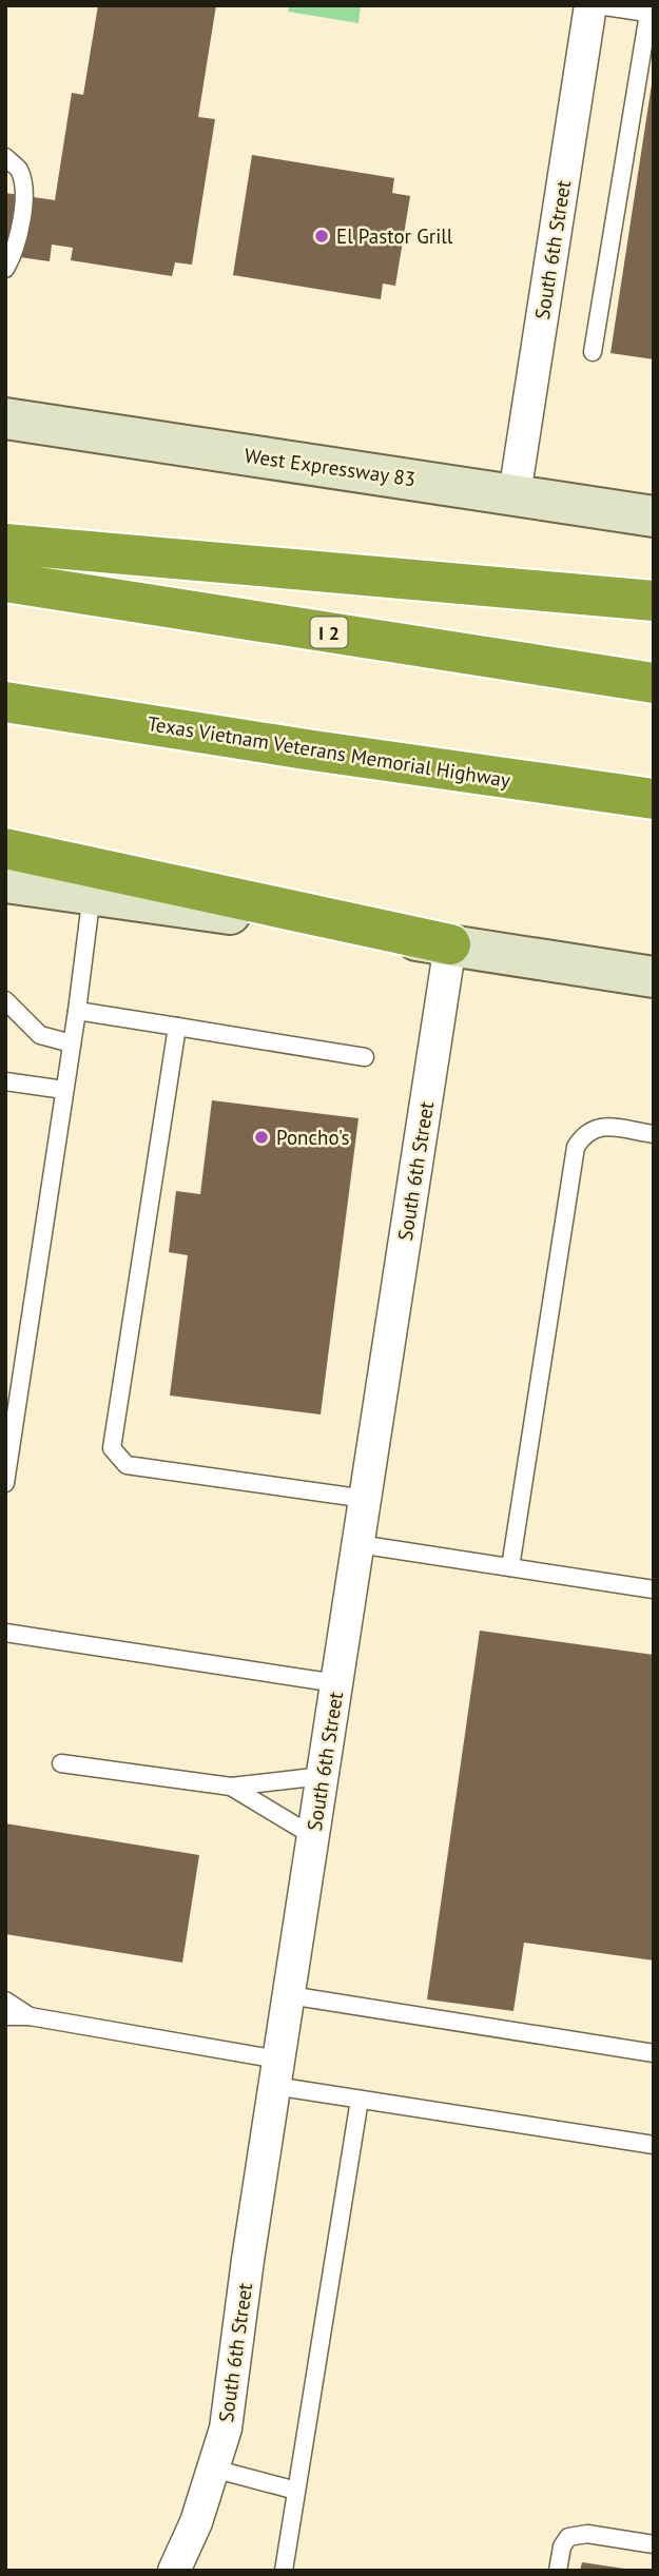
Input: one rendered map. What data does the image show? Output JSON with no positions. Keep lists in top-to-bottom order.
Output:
{
  "streets": {
    "highway": ["I 2", "Texas Vietnam Veterans Memorial Highway"],
    "main road": ["West Expressway 83"],
    "street": ["South 6th Street"]
  },
  "crossings": [
    ["South 6th Street", "West Expressway 83"]
  ],
  "places": ["El Pastor Grill", "Poncho's"]
}
